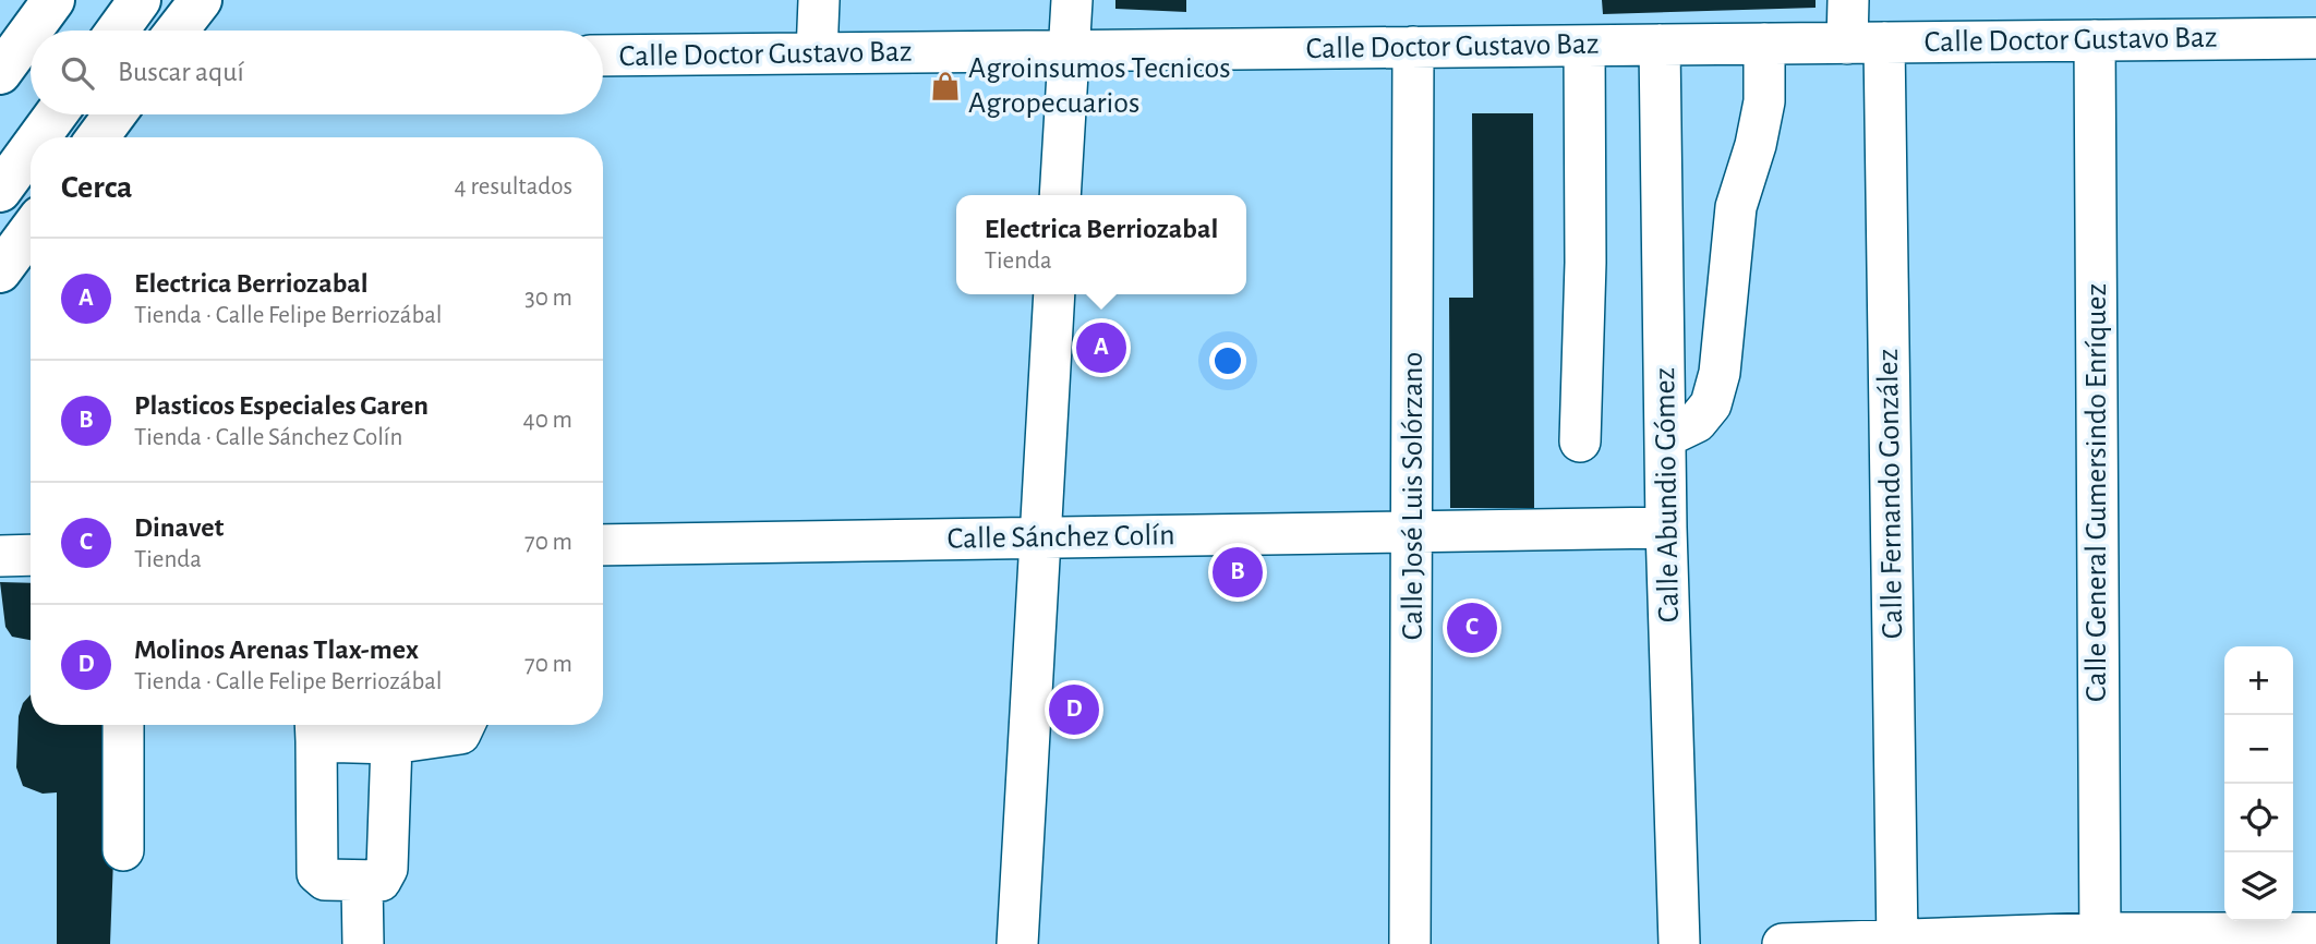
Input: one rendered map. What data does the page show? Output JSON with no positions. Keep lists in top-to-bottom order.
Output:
{
  "streets": {
    "street": [
      "Calle Doctor Gustavo Baz",
      "Calle General Gumersindo Enríquez",
      "Calle Fernando González",
      "Calle Abundio Gómez",
      "Calle José Luis Solórzano",
      "Calle Sánchez Colín"
    ]
  },
  "crossings": [
    ["Calle Doctor Gustavo Baz", "Calle General Gumersindo Enríquez"],
    ["Calle Doctor Gustavo Baz", "Calle Fernando González"],
    ["Calle Doctor Gustavo Baz", "Calle Abundio Gómez"],
    ["Calle Doctor Gustavo Baz", "Calle José Luis Solórzano"],
    ["Calle Abundio Gómez", "Calle Sánchez Colín"],
    ["Calle José Luis Solórzano", "Calle Sánchez Colín"]
  ],
  "places": {
    "shop": ["Agroinsumos Tecnicos Agropecuarios"]
  },
  "page": {
    "search": "Buscar aquí",
    "heading": ["Cerca", "4 resultados"],
    "popup": ["Electrica Berriozabal", "Tienda"],
    "list": [
      {
        "mark": "A",
        "name": "Electrica Berriozabal",
        "note": "Tienda · Calle Felipe Berriozábal",
        "value": "30 m"
      },
      {
        "mark": "B",
        "name": "Plasticos Especiales Garen",
        "note": "Tienda · Calle Sánchez Colín",
        "value": "40 m"
      },
      {
        "mark": "C",
        "name": "Dinavet",
        "note": "Tienda",
        "value": "70 m"
      },
      {
        "mark": "D",
        "name": "Molinos Arenas Tlax-mex",
        "note": "Tienda · Calle Felipe Berriozábal",
        "value": "70 m"
      }
    ],
    "pins": [
      "A",
      "B",
      "C",
      "D"
    ],
    "map_buttons": ["+", "−"]
  }
}
